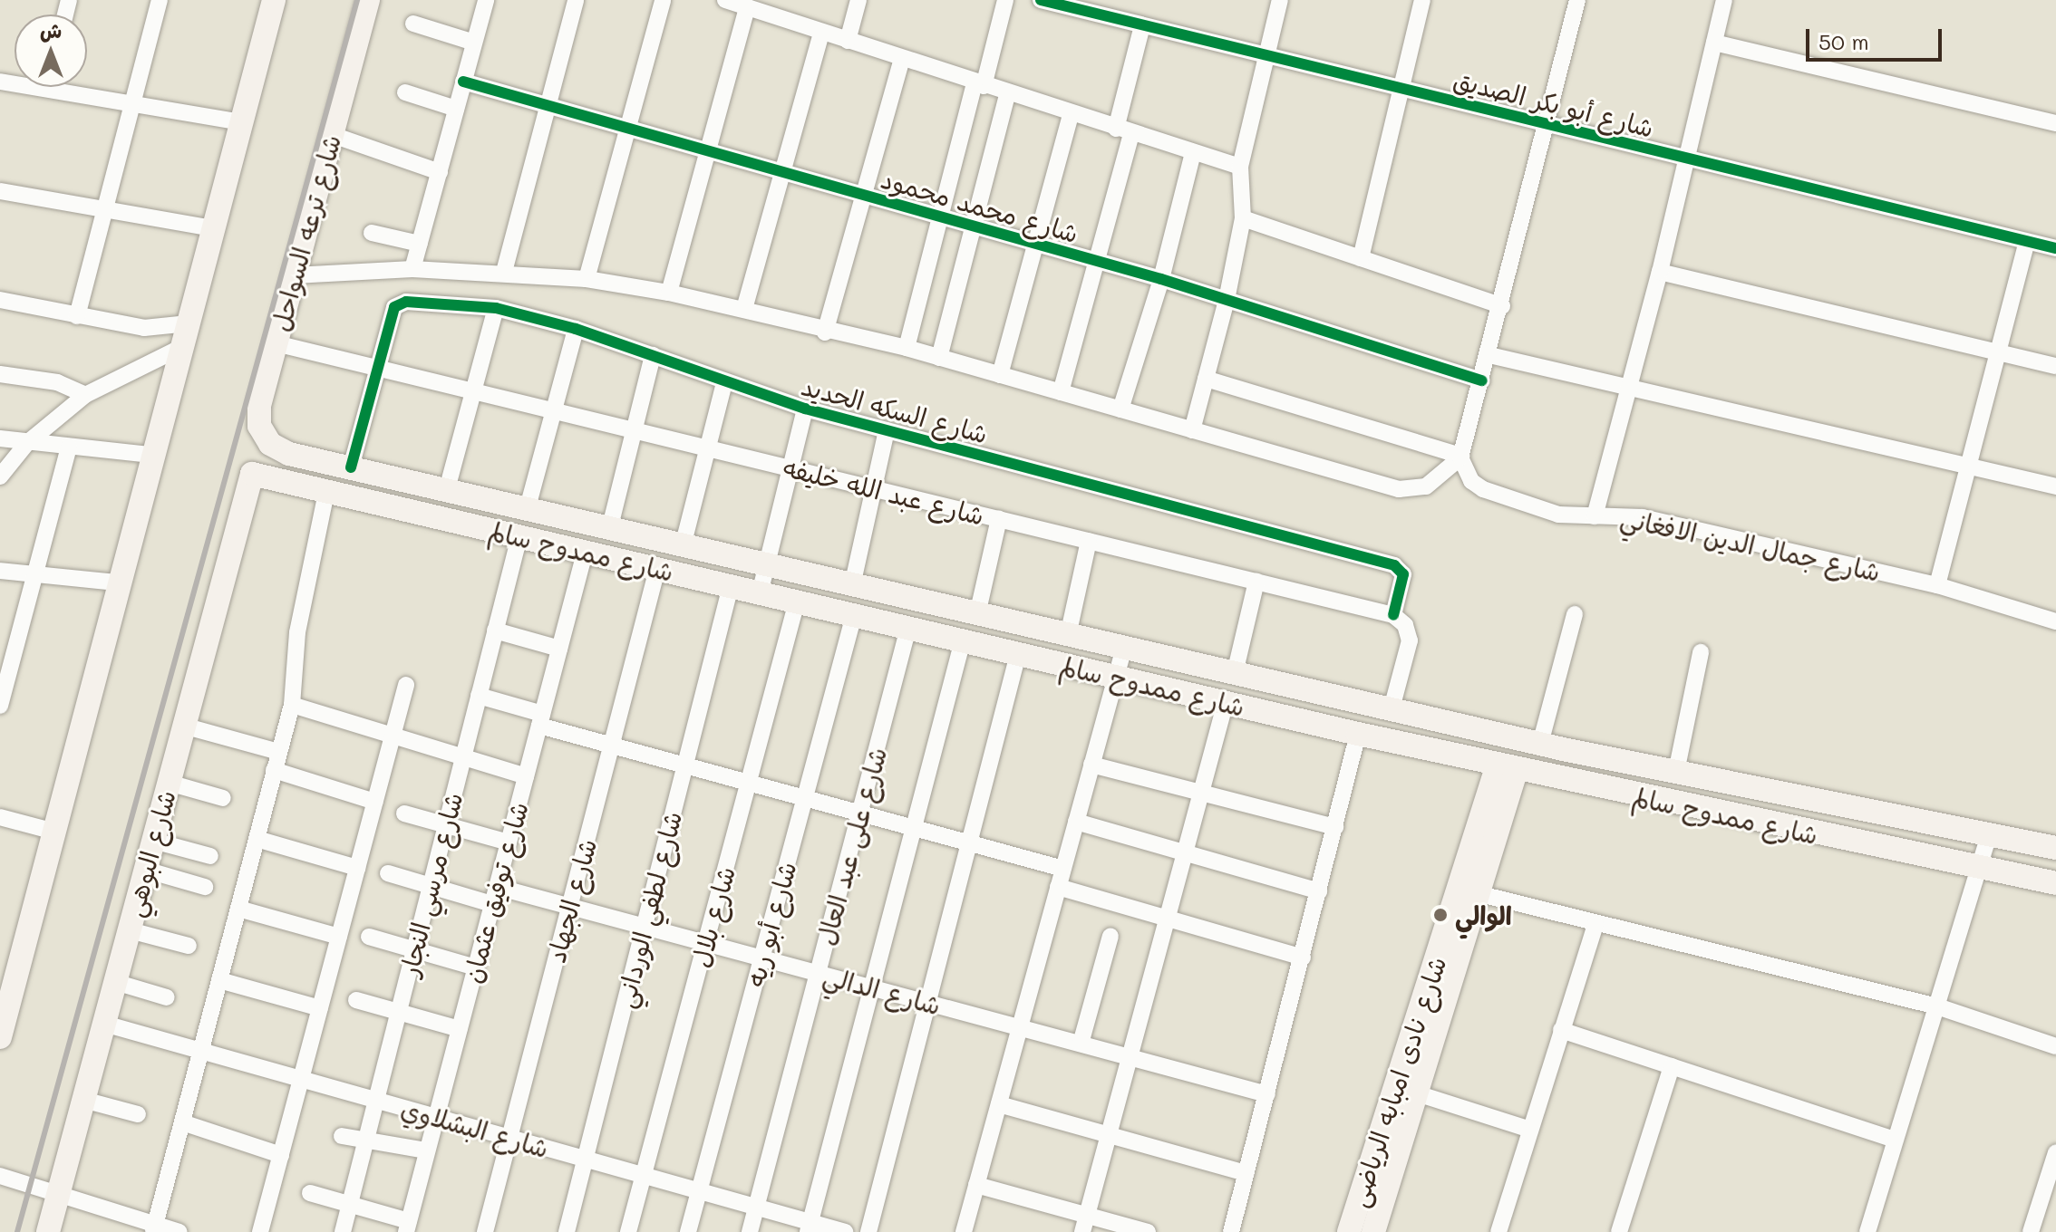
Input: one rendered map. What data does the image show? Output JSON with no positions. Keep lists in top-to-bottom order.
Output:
{
  "streets": {
    "main road": [
      "شارع ترعه السواحل",
      "شارع ممدوح سالم",
      "شارع البوهي",
      "شارع نادى امبابه الرياضى"
    ],
    "street": [
      "شارع أبو بكر الصديق",
      "شارع محمد محمود",
      "شارع السكه الحديد",
      "شارع عبد الله خليفه",
      "شارع جمال الدين الافغاني",
      "شارع على عبد العال",
      "شارع مرسي النجار",
      "شارع توفيق عثمان",
      "شارع الجهاد",
      "شارع لطفي الورداني",
      "شارع بلال",
      "شارع أبو ريه",
      "شارع الدالي",
      "شارع البشلاوي"
    ]
  },
  "crossings": [
    ["شارع ترعه السواحل", "شارع عبد الله خليفه"],
    ["شارع ترعه السواحل", "شارع ممدوح سالم"],
    ["شارع السكه الحديد", "شارع عبد الله خليفه"],
    ["شارع السكه الحديد", "شارع ممدوح سالم"],
    ["شارع ممدوح سالم", "شارع على عبد العال"],
    ["شارع ممدوح سالم", "شارع البوهي"],
    ["شارع ممدوح سالم", "شارع مرسي النجار"],
    ["شارع ممدوح سالم", "شارع توفيق عثمان"],
    ["شارع ممدوح سالم", "شارع الجهاد"],
    ["شارع ممدوح سالم", "شارع لطفي الورداني"],
    ["شارع ممدوح سالم", "شارع بلال"],
    ["شارع ممدوح سالم", "شارع أبو ريه"],
    ["شارع ممدوح سالم", "شارع نادى امبابه الرياضى"],
    ["شارع على عبد العال", "شارع الدالي"],
    ["شارع على عبد العال", "شارع البشلاوي"],
    ["شارع البوهي", "شارع البشلاوي"],
    ["شارع مرسي النجار", "شارع البشلاوي"],
    ["شارع توفيق عثمان", "شارع الدالي"],
    ["شارع توفيق عثمان", "شارع البشلاوي"],
    ["شارع الجهاد", "شارع الدالي"],
    ["شارع الجهاد", "شارع البشلاوي"],
    ["شارع لطفي الورداني", "شارع الدالي"],
    ["شارع لطفي الورداني", "شارع البشلاوي"],
    ["شارع بلال", "شارع الدالي"],
    ["شارع بلال", "شارع البشلاوي"],
    ["شارع أبو ريه", "شارع الدالي"],
    ["شارع أبو ريه", "شارع البشلاوي"]
  ],
  "places": ["الوالي"],
  "scale_bar": "50 m",
  "north": "top"
}
